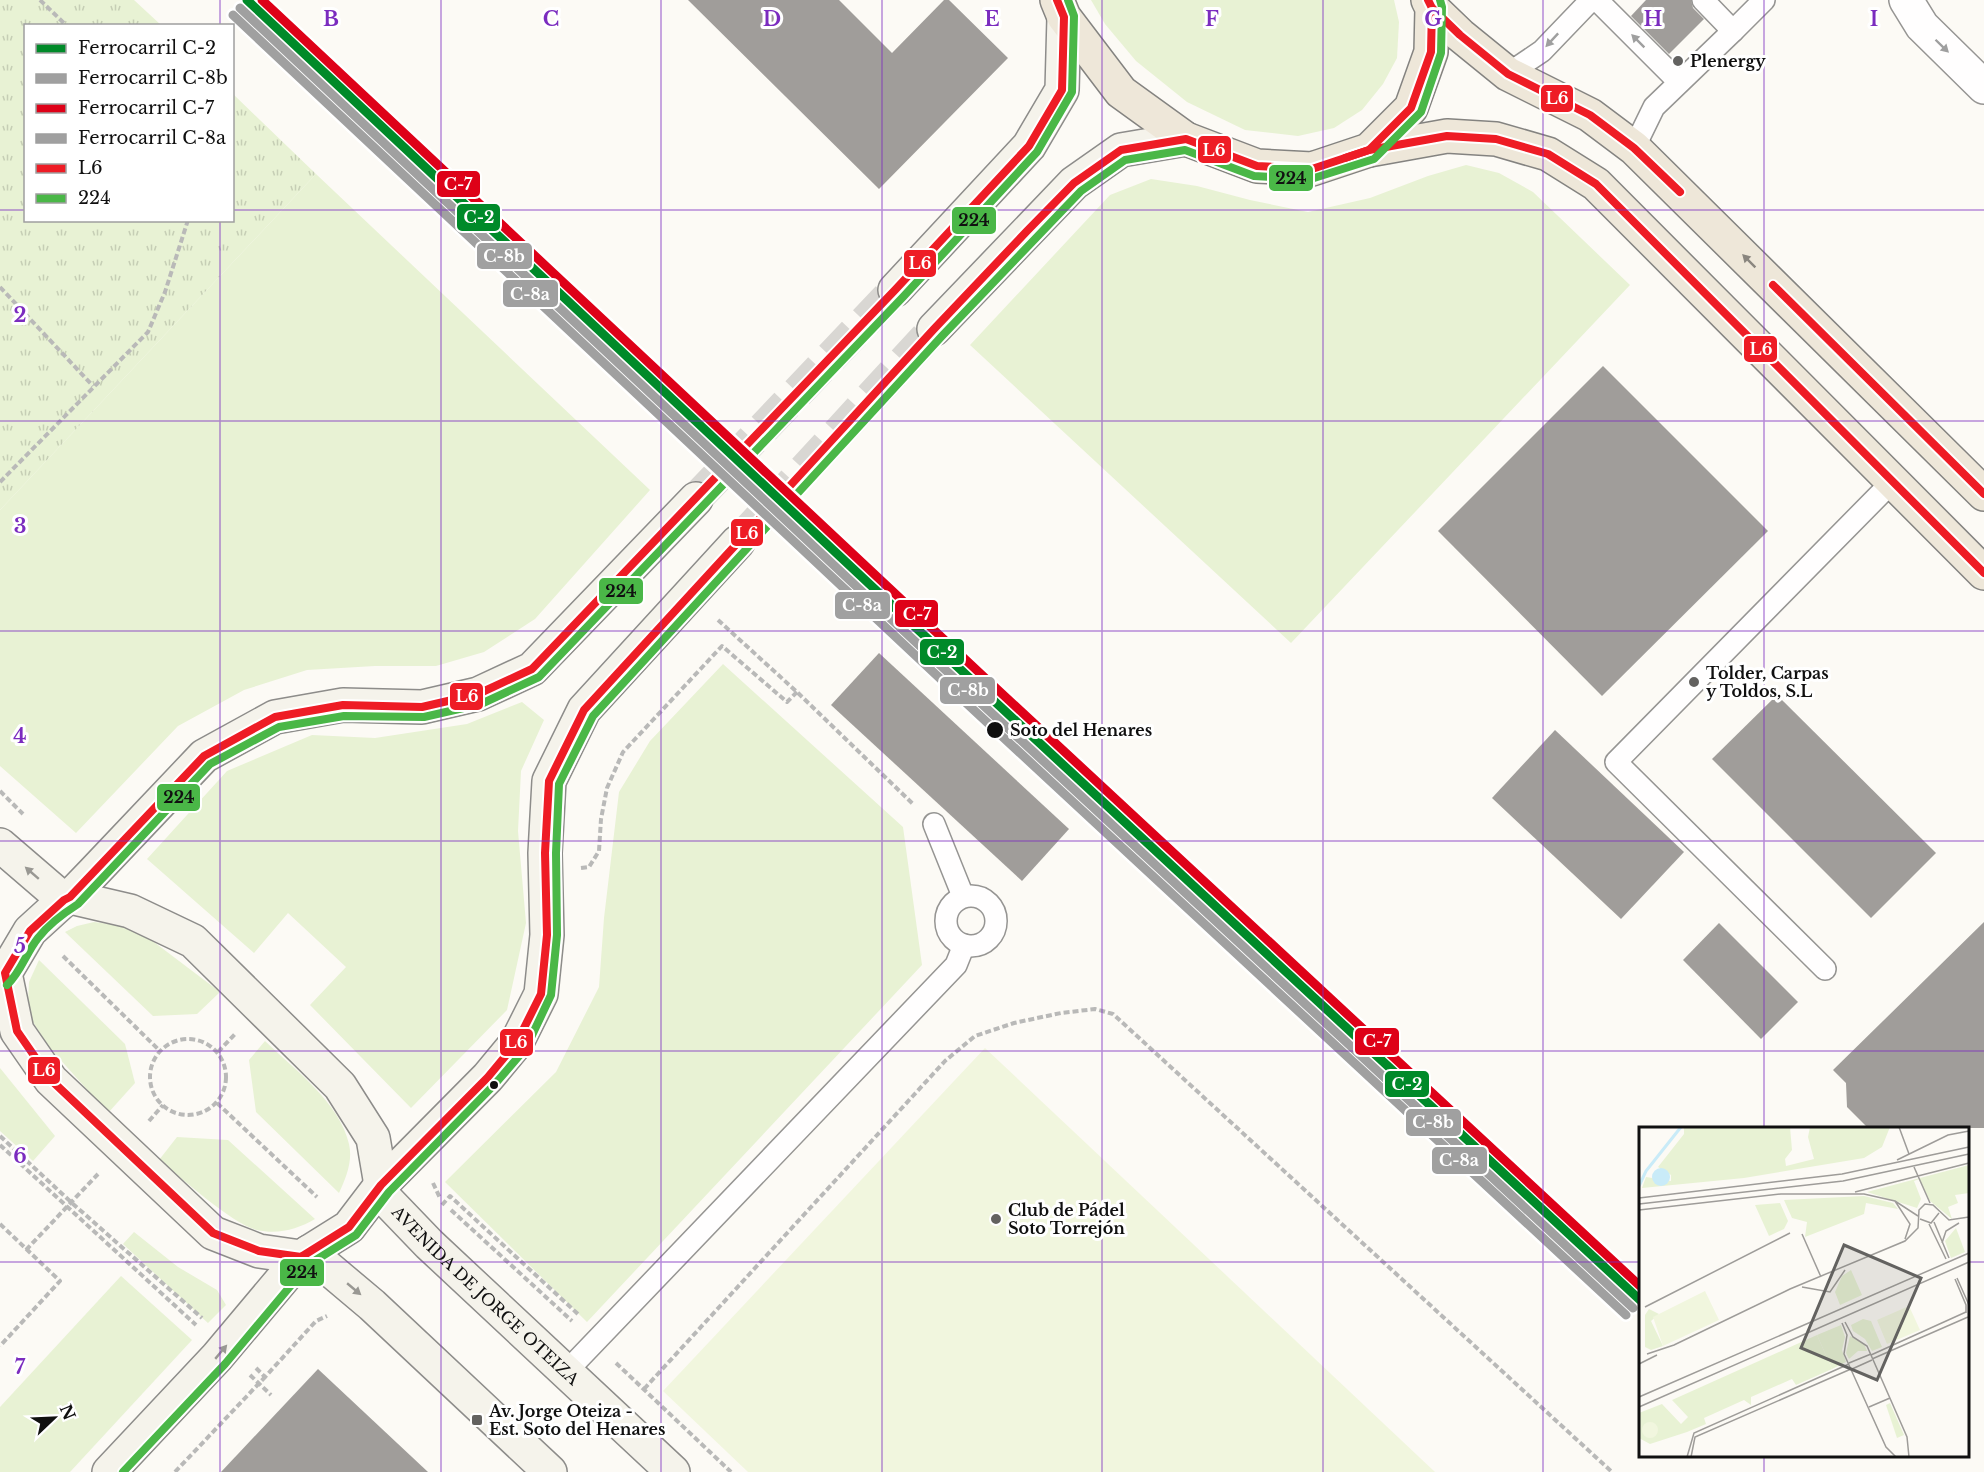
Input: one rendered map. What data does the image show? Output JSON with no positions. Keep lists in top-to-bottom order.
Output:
{
  "streets": {
    "street": ["AVENIDA DE JORGE OTEIZA"]
  },
  "places": {
    "other": [
      "Plenergy",
      "Tolder, Carpas y Toldos, S.L",
      "Soto del Henares",
      "Club de Pádel Soto Torrejón"
    ],
    "transit": ["Av. Jorge Oteiza - Est. Soto del Henares"]
  },
  "lines": [
    "rail line C-2",
    "rail line C-7",
    "transit line L6",
    "transit line 224",
    "rail line C-8b",
    "rail line C-8a"
  ],
  "legend": [
    "Ferrocarril C-2",
    "Ferrocarril C-8b",
    "Ferrocarril C-7",
    "Ferrocarril C-8a",
    "L6",
    "224"
  ],
  "north": "top right",
  "grid": {
    "columns": [
      "B",
      "C",
      "D",
      "E",
      "F",
      "G",
      "H",
      "I"
    ],
    "rows": [
      "2",
      "3",
      "4",
      "5",
      "6",
      "7"
    ]
  }
}
